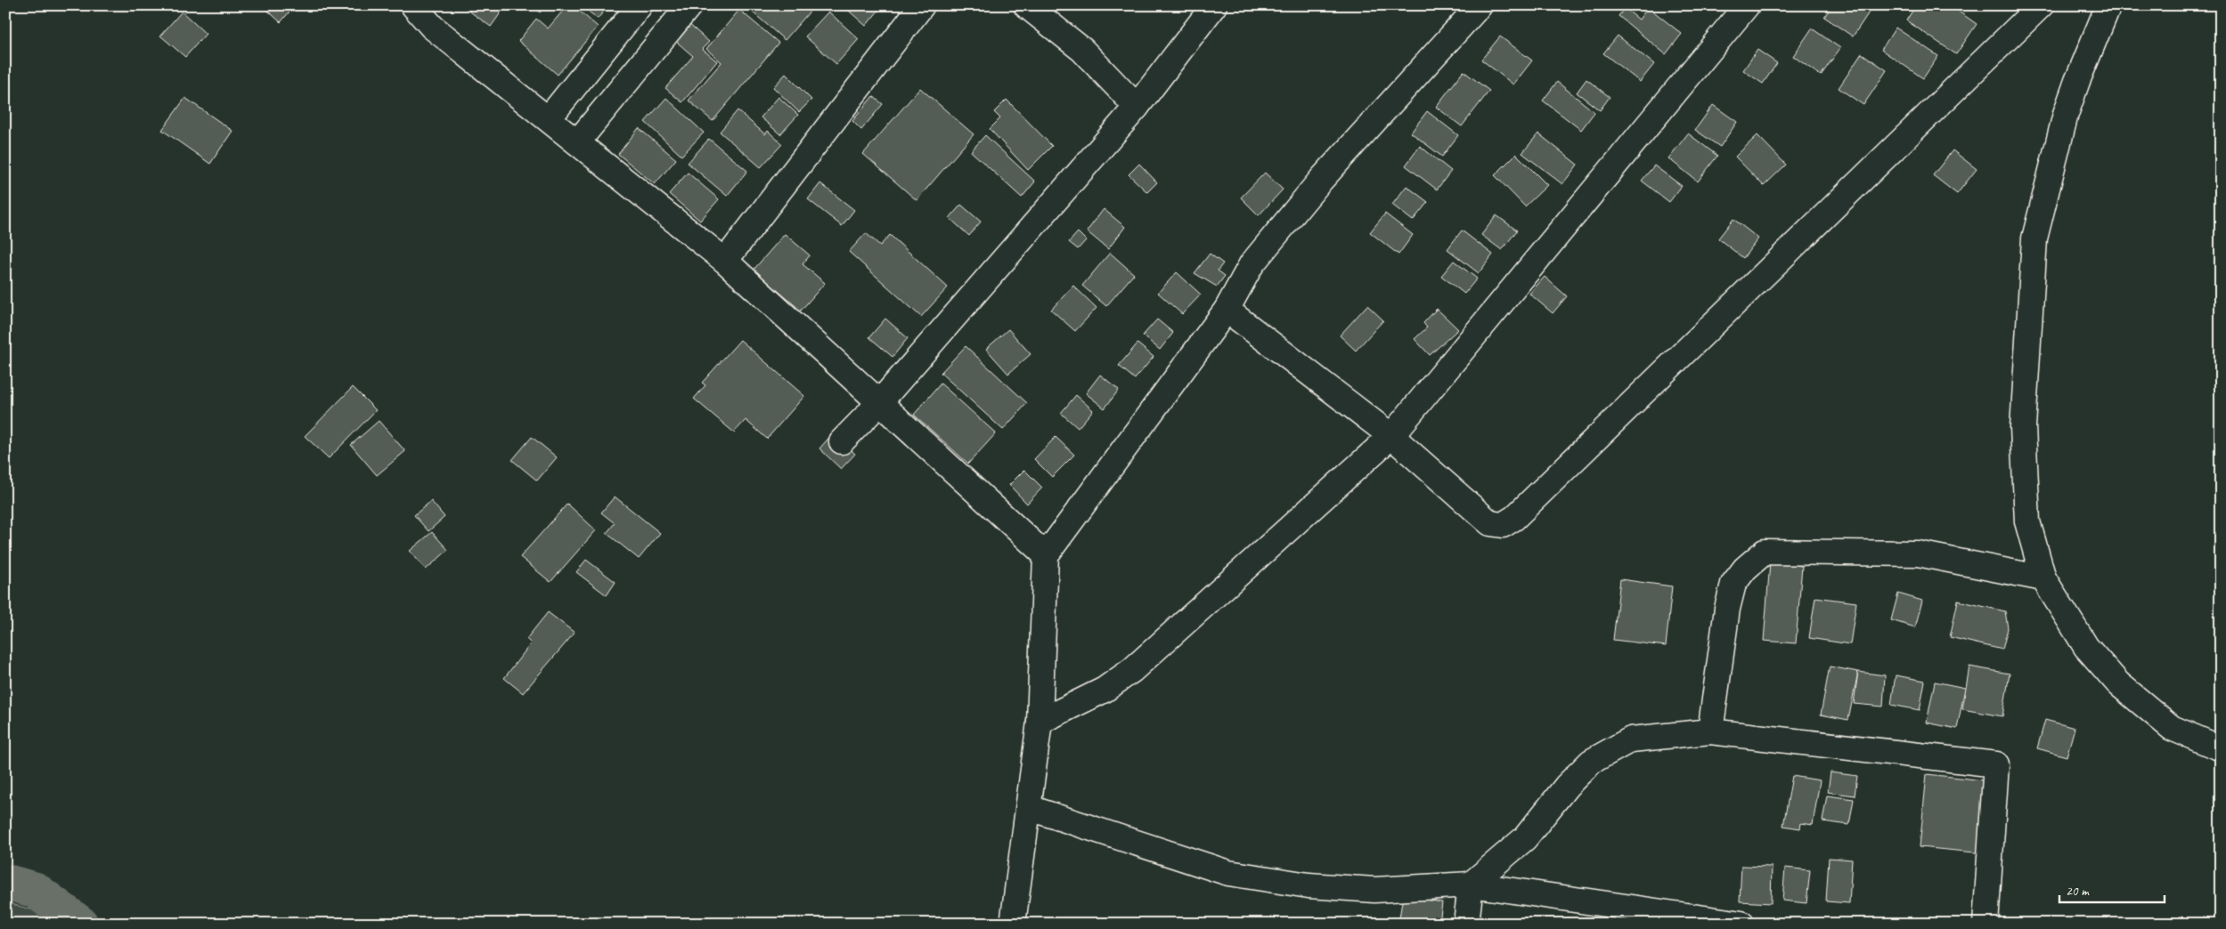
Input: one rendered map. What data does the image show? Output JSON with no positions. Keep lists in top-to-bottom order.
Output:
{
  "scale_bar": "20 m"
}
